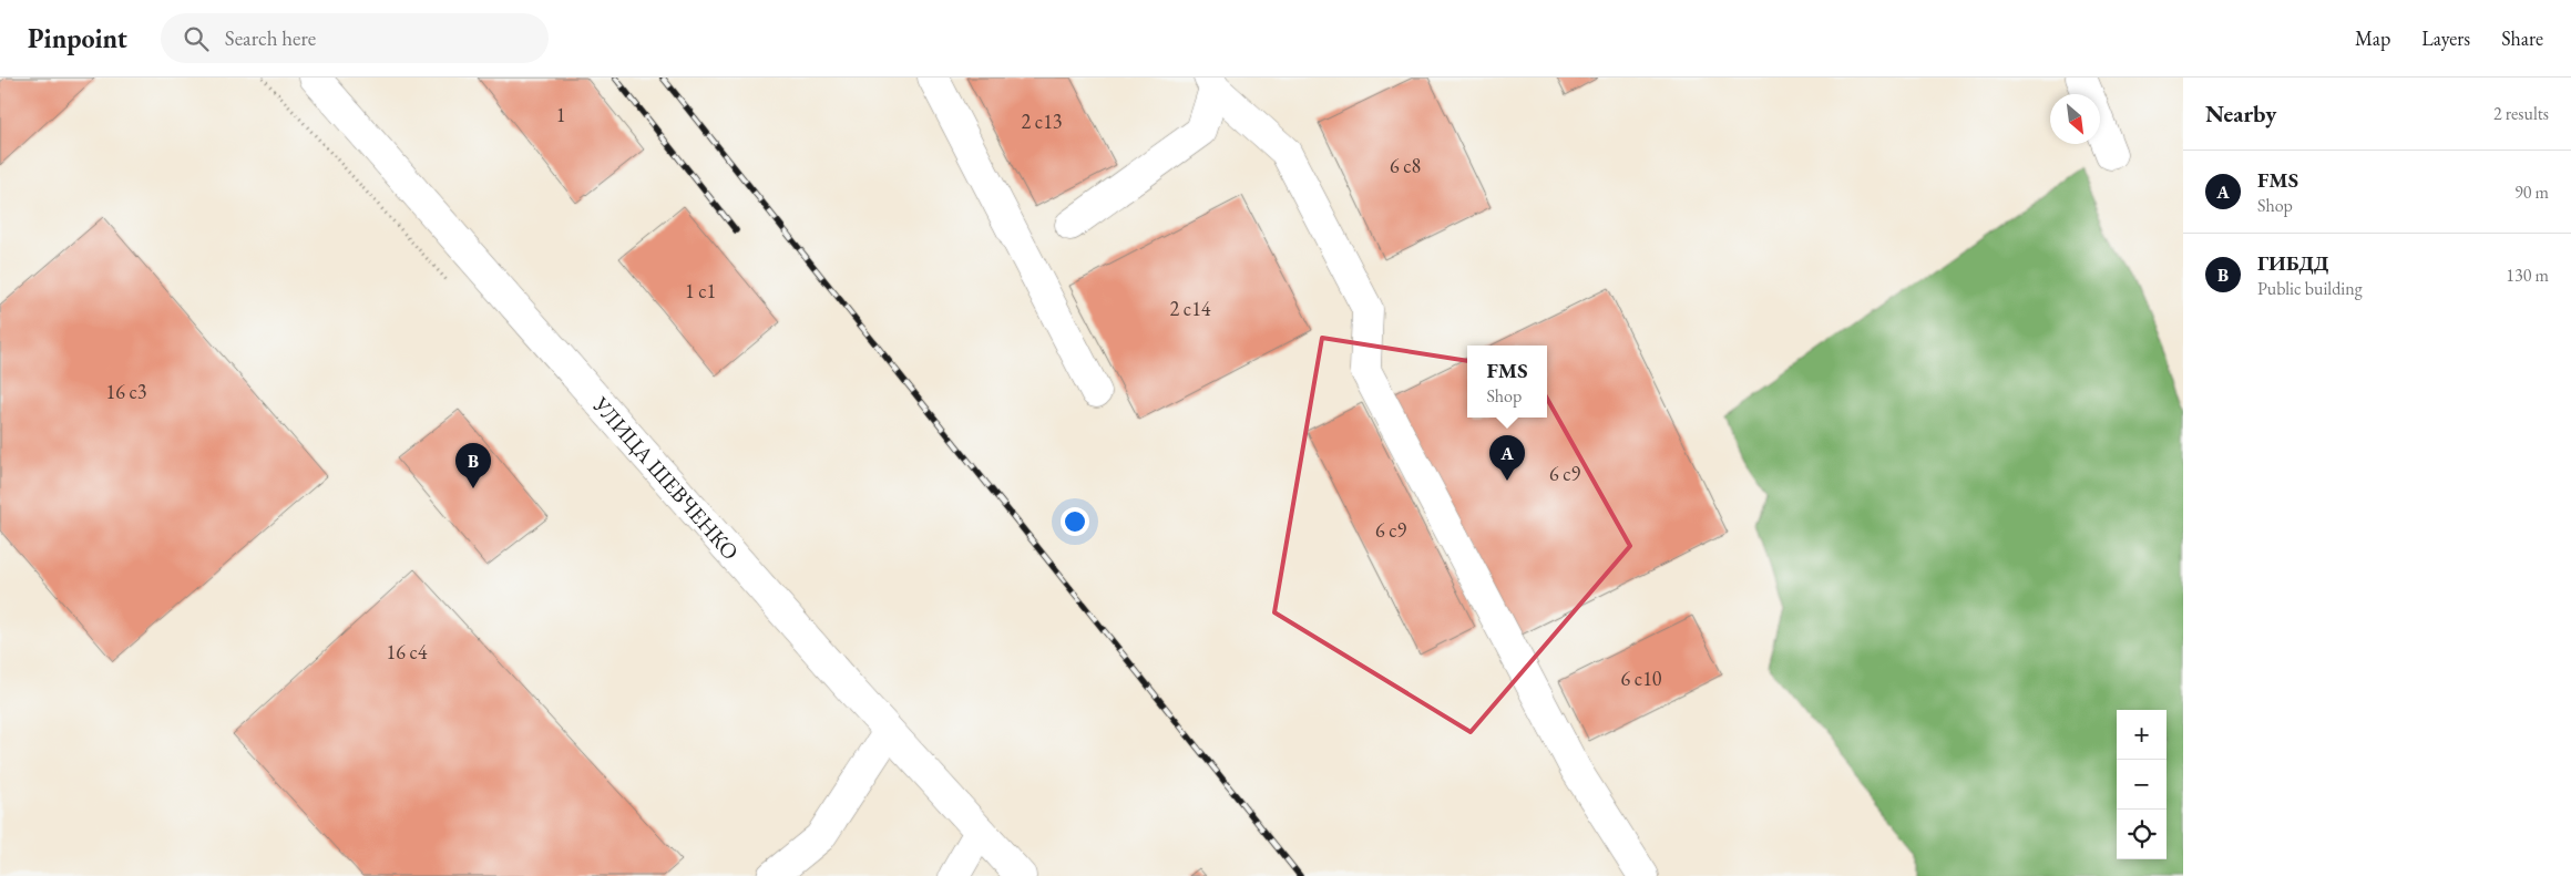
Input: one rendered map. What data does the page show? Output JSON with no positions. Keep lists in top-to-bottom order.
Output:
{
  "streets": {
    "street": ["УЛИЦА ШЕВЧЕНКО"]
  },
  "house_numbers": [
    "1",
    "2 с13",
    "6 с8",
    "1 с1",
    "2 с14",
    "16 с3",
    "6 с9",
    "6 с9",
    "16 с4",
    "6 с10"
  ],
  "north": "bottom right",
  "page": {
    "header": "Pinpoint",
    "search": "Search here",
    "nav": ["Map", "Layers", "Share"],
    "heading": ["Nearby", "2 results"],
    "list": [
      {
        "mark": "A",
        "name": "FMS",
        "note": "Shop",
        "value": "90 m"
      },
      {
        "mark": "B",
        "name": "ГИБДД",
        "note": "Public building",
        "value": "130 m"
      }
    ],
    "popup": ["FMS", "Shop"],
    "pins": ["A", "B"],
    "map_buttons": ["+", "−"]
  }
}
